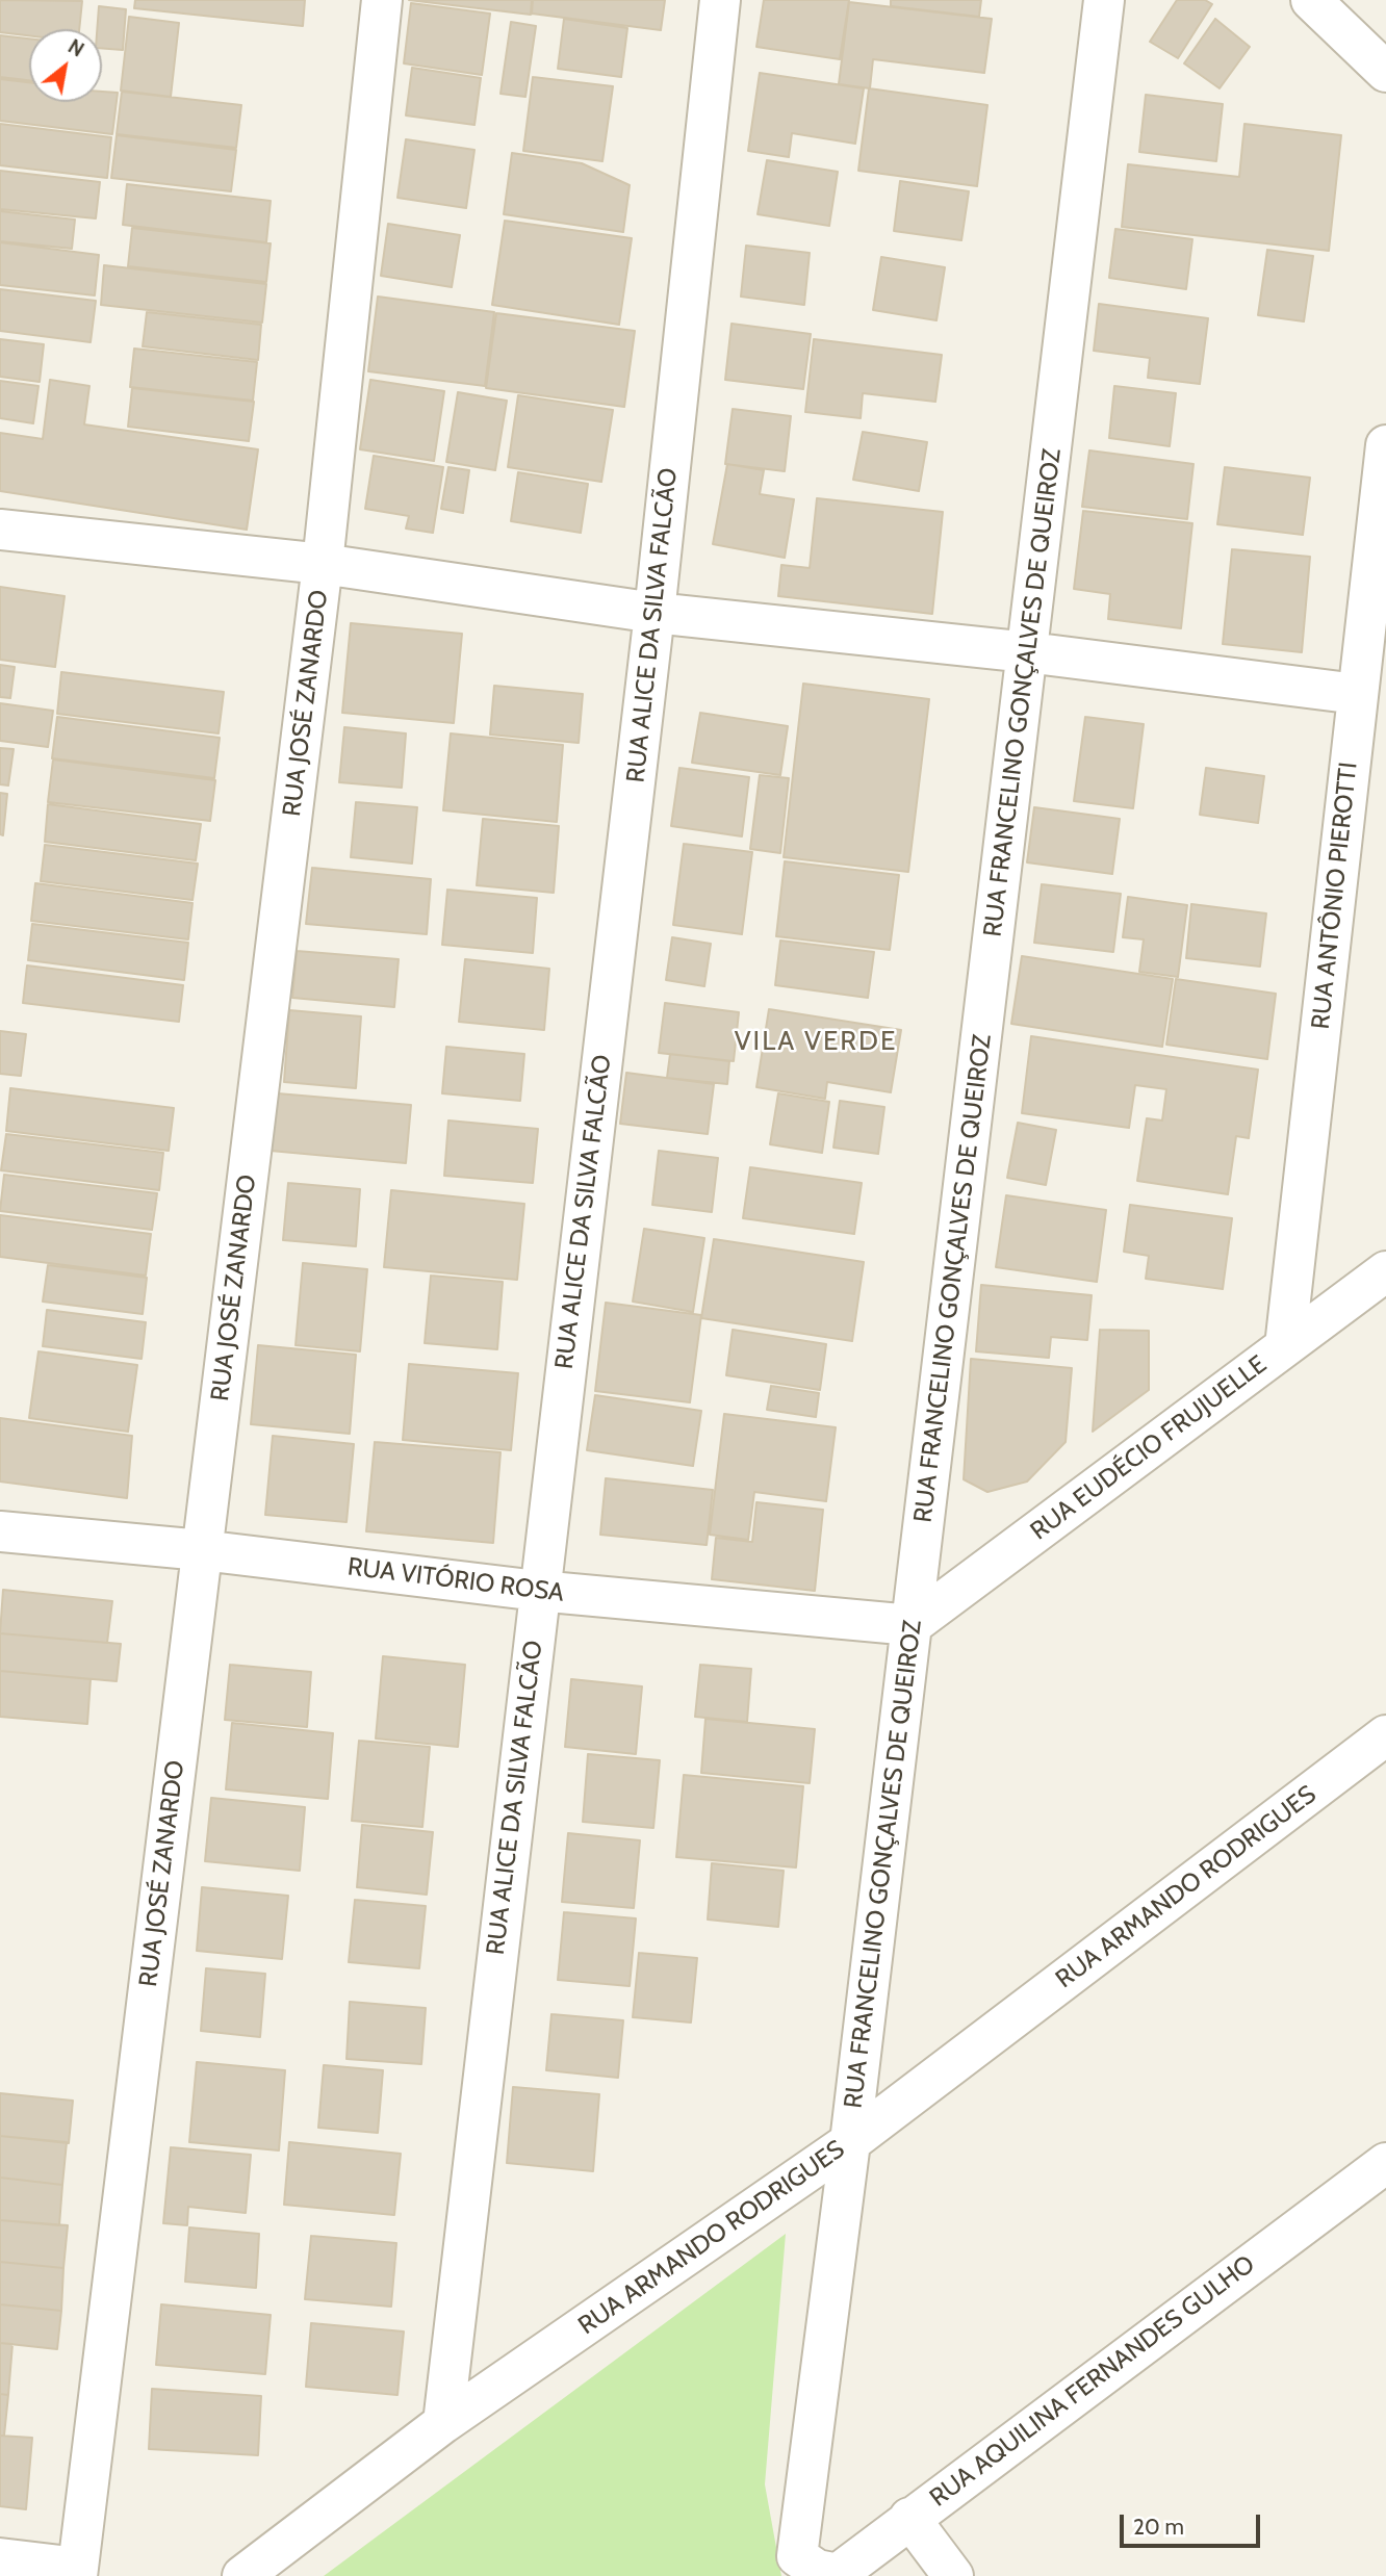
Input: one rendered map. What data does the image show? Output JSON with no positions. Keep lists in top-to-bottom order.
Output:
{
  "streets": {
    "street": [
      "RUA ALICE DA SILVA FALCÃO",
      "RUA FRANCELINO GONÇALVES DE QUEIROZ",
      "RUA JOSÉ ZANARDO",
      "RUA ANTÔNIO PIEROTTI",
      "RUA EUDÉCIO FRUJUELLE",
      "RUA VITÓRIO ROSA",
      "RUA ARMANDO RODRIGUES",
      "RUA AQUILINA FERNANDES GULHO"
    ]
  },
  "crossings": [
    ["RUA ALICE DA SILVA FALCÃO", "RUA VITÓRIO ROSA"],
    ["RUA ALICE DA SILVA FALCÃO", "RUA ARMANDO RODRIGUES"],
    ["RUA FRANCELINO GONÇALVES DE QUEIROZ", "RUA EUDÉCIO FRUJUELLE"],
    ["RUA FRANCELINO GONÇALVES DE QUEIROZ", "RUA VITÓRIO ROSA"],
    ["RUA FRANCELINO GONÇALVES DE QUEIROZ", "RUA ARMANDO RODRIGUES"],
    ["RUA FRANCELINO GONÇALVES DE QUEIROZ", "RUA AQUILINA FERNANDES GULHO"],
    ["RUA JOSÉ ZANARDO", "RUA VITÓRIO ROSA"],
    ["RUA ANTÔNIO PIEROTTI", "RUA EUDÉCIO FRUJUELLE"],
    ["RUA EUDÉCIO FRUJUELLE", "RUA VITÓRIO ROSA"]
  ],
  "districts": ["VILA VERDE"],
  "scale_bar": "20 m",
  "north": "top right"
}
